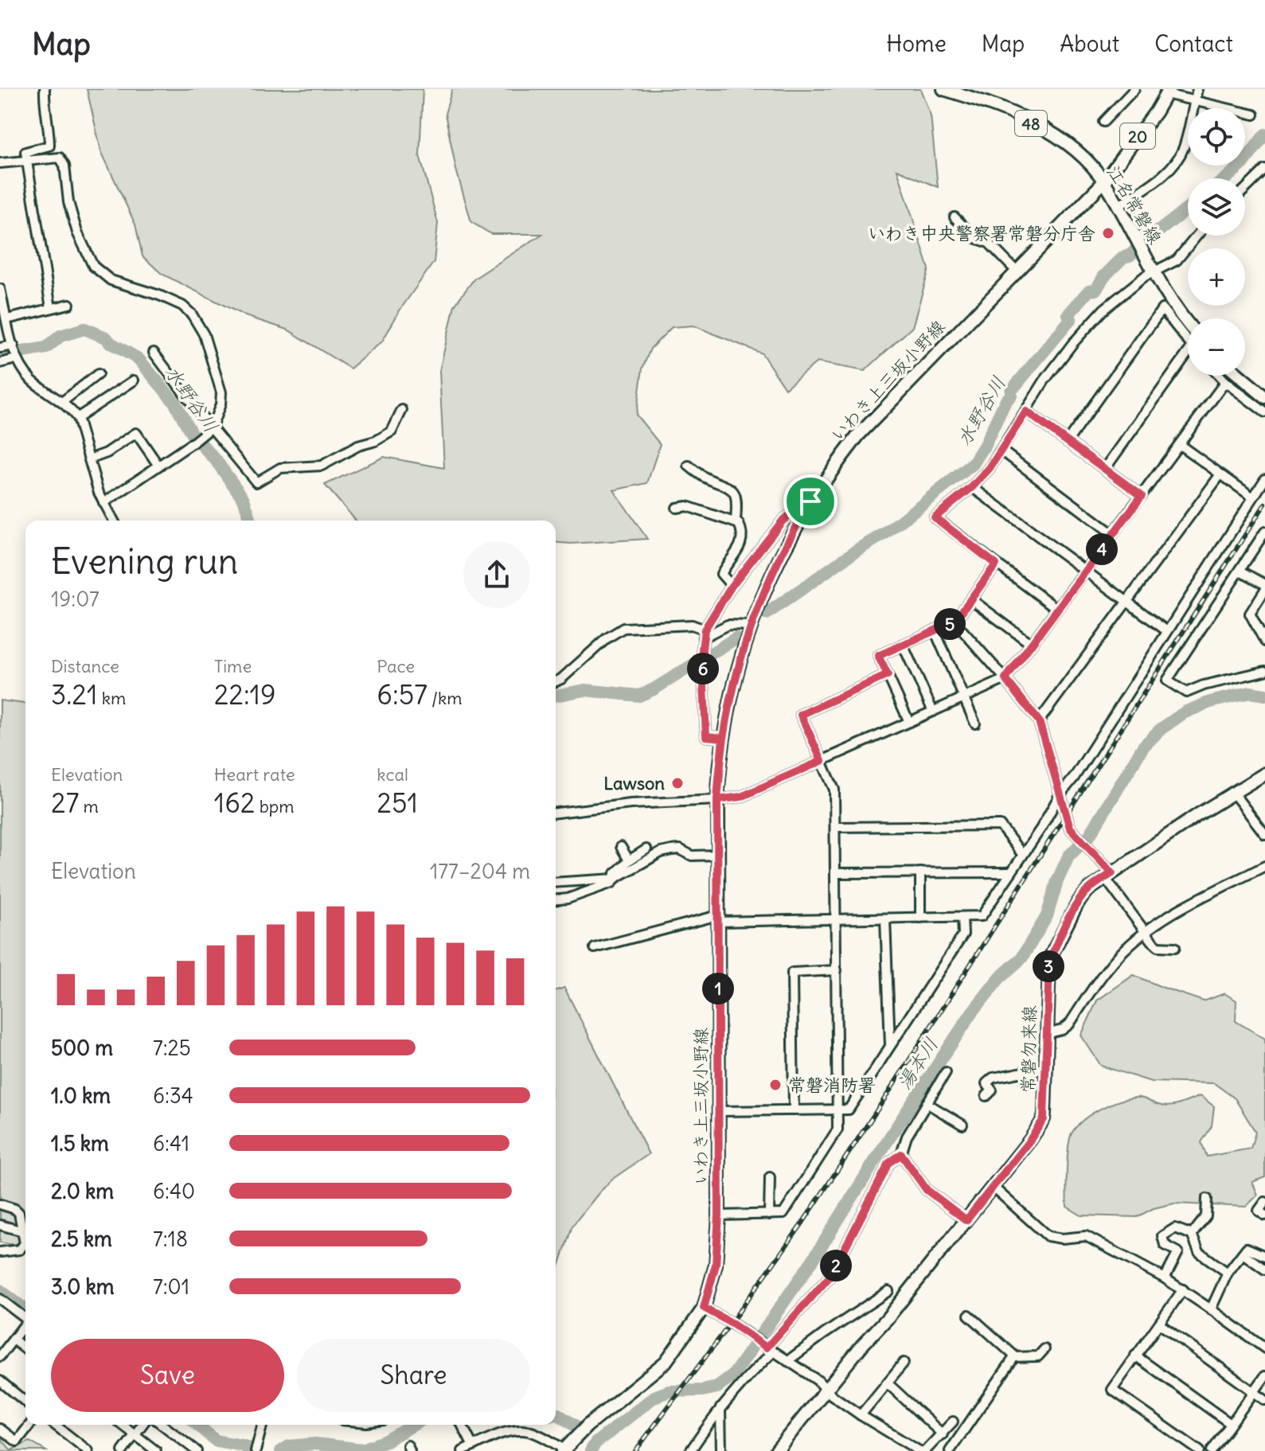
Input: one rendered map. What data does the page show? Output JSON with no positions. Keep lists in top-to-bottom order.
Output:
{
  "streets": {
    "main road": [
      "48",
      "20",
      "江名常磐線",
      "いわき上三坂小野線",
      "常磐勿来線"
    ]
  },
  "crossings": [
    ["江名常磐線", "いわき上三坂小野線"]
  ],
  "water": ["水野谷川", "湯本川"],
  "places": ["いわき中央警察署常磐分庁舎", "Lawson", "常磐消防署"],
  "page": {
    "header": "Map",
    "nav": [
      "Home",
      "Map",
      "About",
      "Contact"
    ],
    "map_buttons": ["+", "−"],
    "heading": ["Evening run", "19:07"],
    "pins": [
      "4",
      "5",
      "6",
      "3",
      "1",
      "2"
    ],
    "stats": [
      ["Distance", "3.21 km"],
      ["Time", "22:19"],
      ["Pace", "6:57 /km"],
      ["Elevation", "27 m"],
      ["Heart rate", "162 bpm"],
      ["kcal", "251"]
    ],
    "chart": ["Elevation", "177–204 m"],
    "list": [
      {
        "name": "500 m",
        "note": "7:25"
      },
      {
        "name": "1.0 km",
        "note": "6:34"
      },
      {
        "name": "1.5 km",
        "note": "6:41"
      },
      {
        "name": "2.0 km",
        "note": "6:40"
      },
      {
        "name": "2.5 km",
        "note": "7:18"
      },
      {
        "name": "3.0 km",
        "note": "7:01"
      }
    ],
    "buttons": ["Save", "Share"]
  }
}
